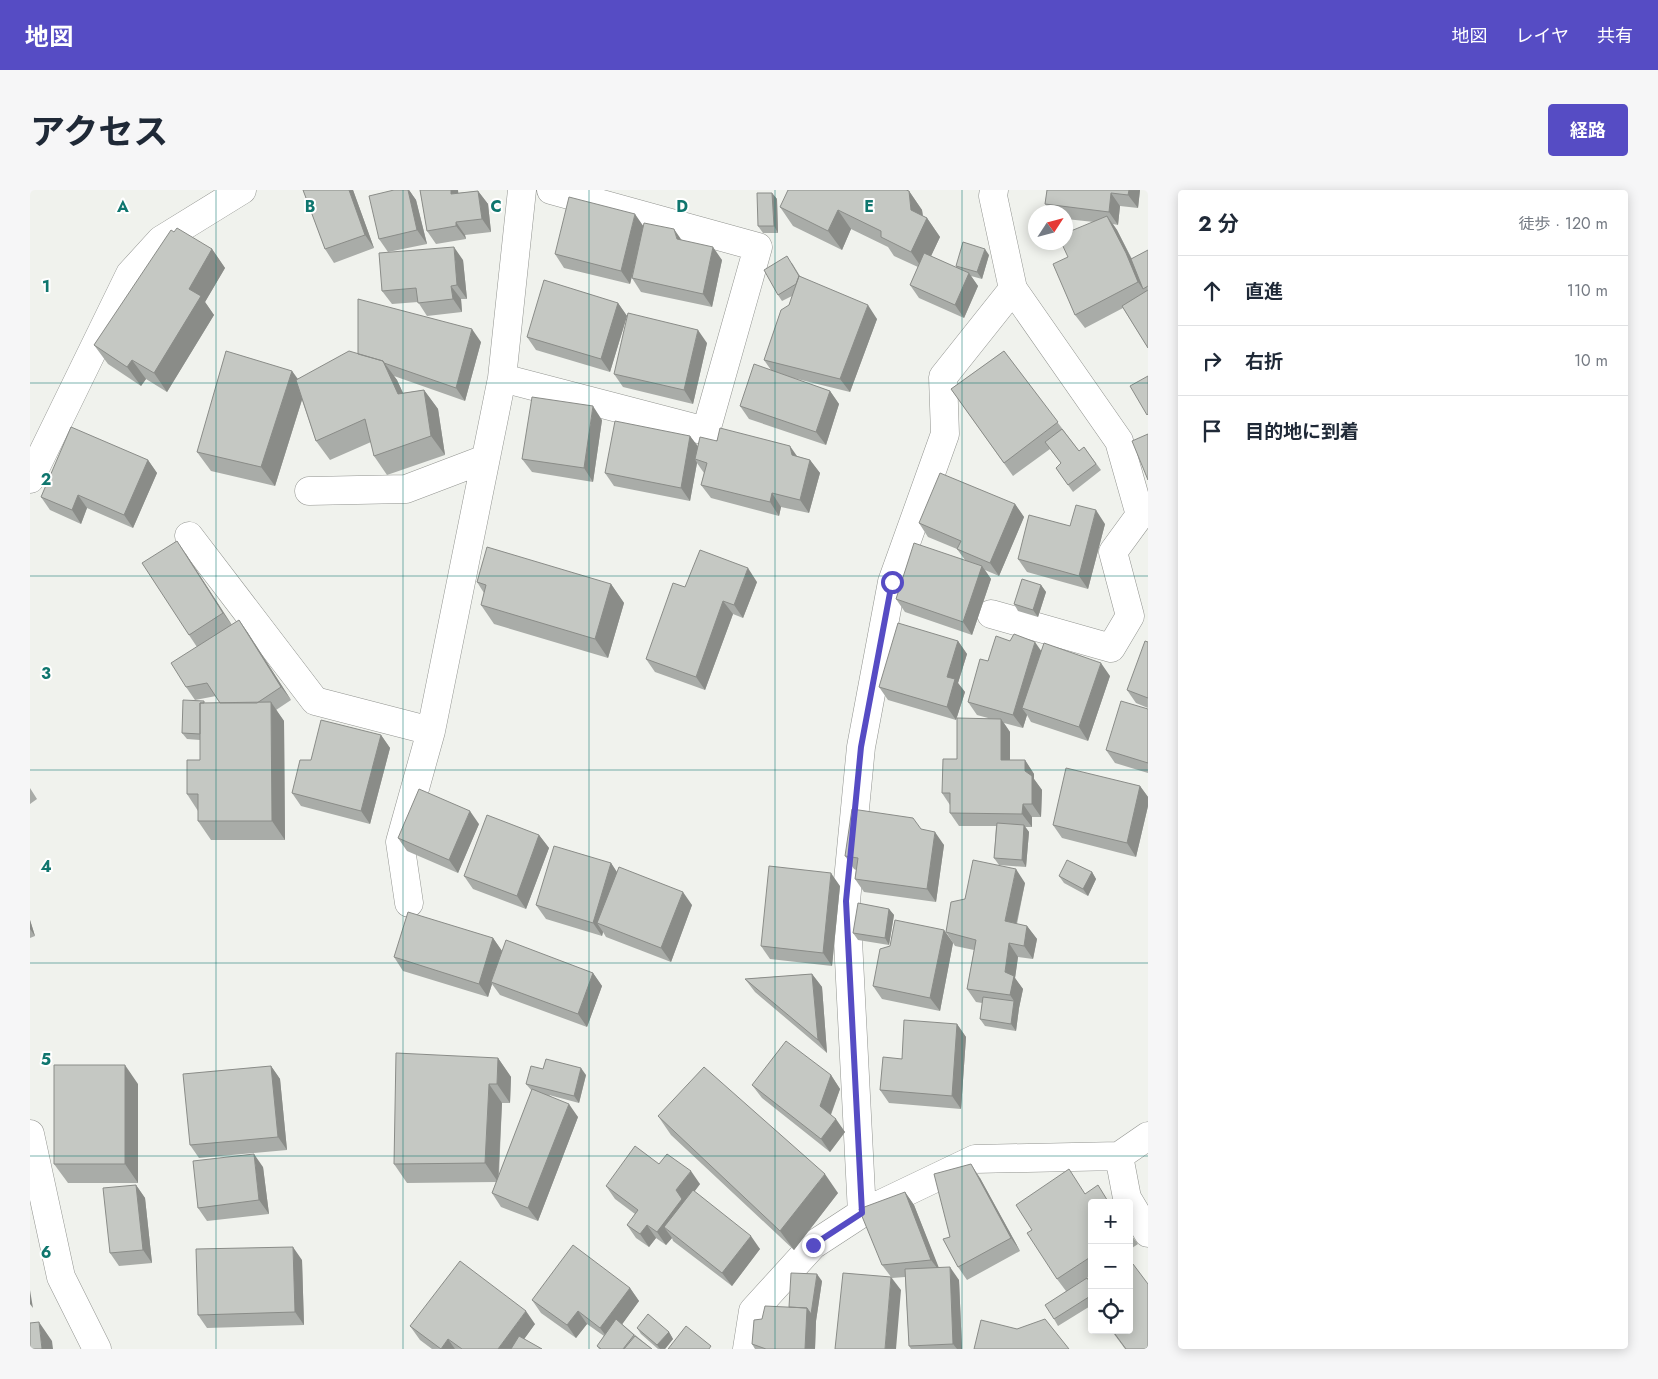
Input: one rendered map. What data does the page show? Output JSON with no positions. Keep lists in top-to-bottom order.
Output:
{
  "north": "top right",
  "page": {
    "header": "地図",
    "nav": ["地図", "レイヤ", "共有"],
    "title": "アクセス",
    "buttons": "経路",
    "heading": ["2 分", "徒歩 · 120 m"],
    "list": [
      ["直進", "110 m"],
      ["右折", "10 m"],
      "目的地に到着"
    ],
    "map_buttons": ["+", "−"]
  },
  "grid": {
    "columns": [
      "A",
      "B",
      "C",
      "D",
      "E"
    ],
    "rows": [
      "1",
      "2",
      "3",
      "4",
      "5",
      "6"
    ]
  }
}
